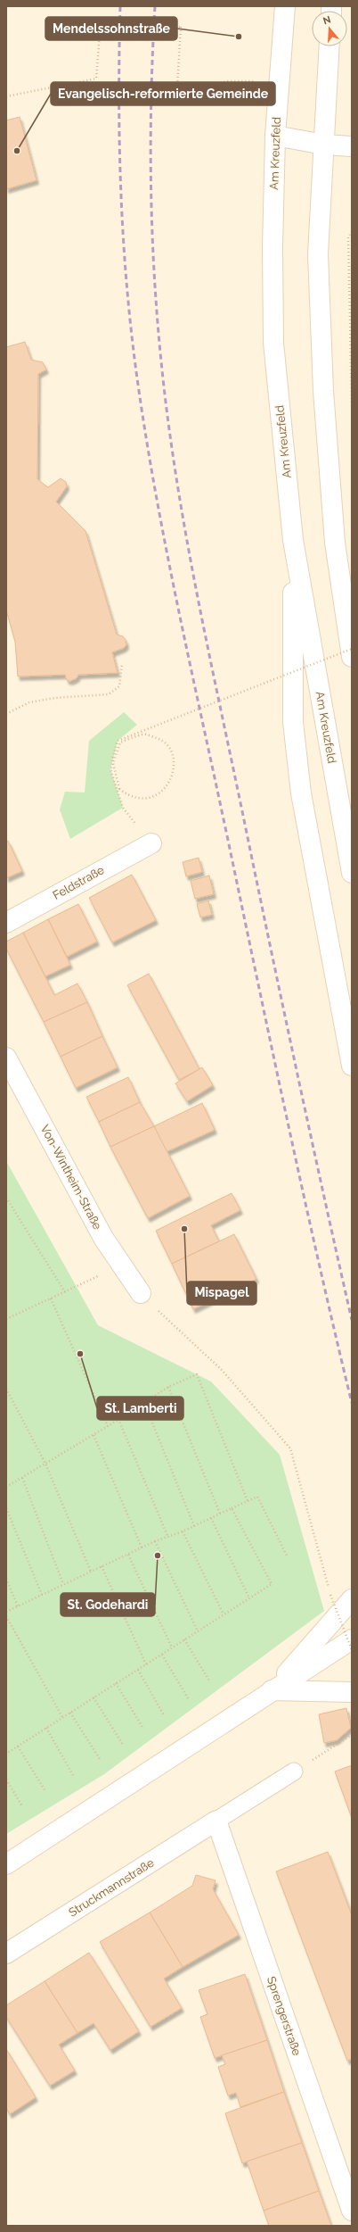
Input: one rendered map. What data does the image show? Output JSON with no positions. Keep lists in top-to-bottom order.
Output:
{
  "streets": {
    "main road": [
      "Am Kreuzfeld",
      "Feldstraße",
      "Von-Wintheim-Straße",
      "Struckmannstraße",
      "Sprengerstraße"
    ]
  },
  "crossings": [
    ["Struckmannstraße", "Sprengerstraße"]
  ],
  "places": [
    "Mendelssohnstraße",
    "Evangelisch-reformierte Gemeinde",
    "Mispagel",
    "St. Lamberti",
    "St. Godehardi"
  ],
  "north": "top"
}
